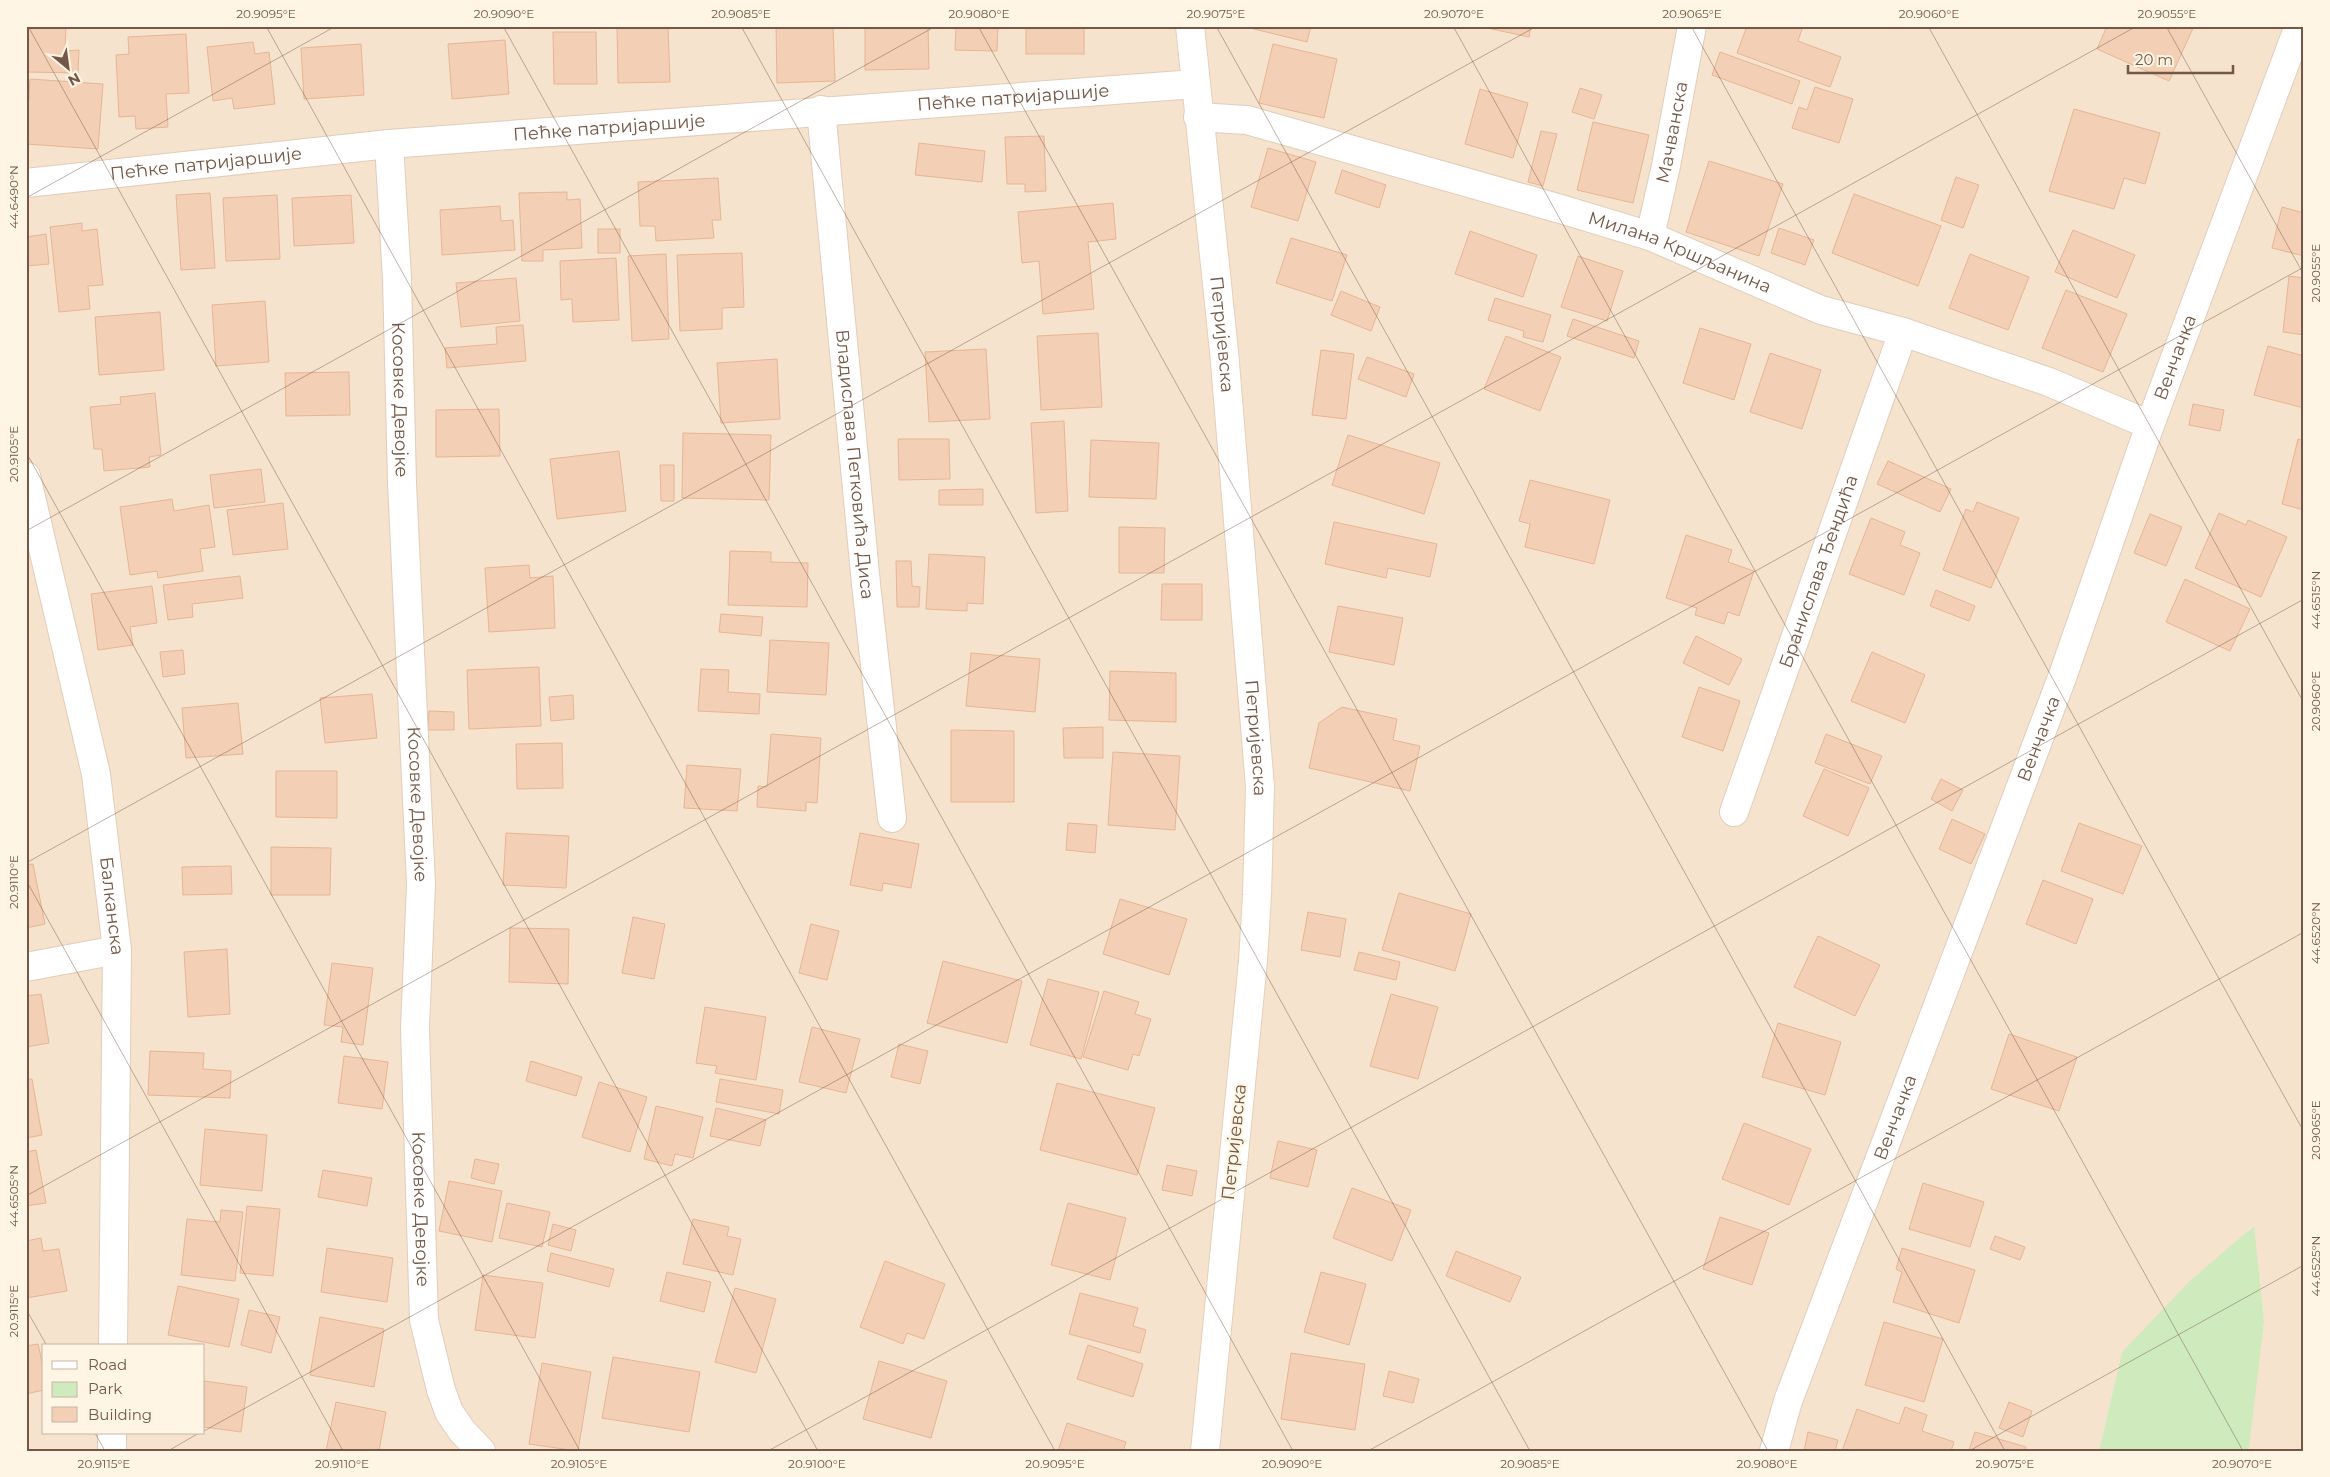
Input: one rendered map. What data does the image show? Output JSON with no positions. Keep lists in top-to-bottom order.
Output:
{
  "streets": {
    "street": [
      "Пећке патријаршије",
      "Мачванска",
      "Милана Кршљанина",
      "Петријевска",
      "Венчачка",
      "Косовке Девојке",
      "Владислава Петковића Диса",
      "Бранислава Ђендића",
      "Балканска"
    ]
  },
  "crossings": [
    ["Пећке патријаршије", "Петријевска"],
    ["Пећке патријаршије", "Косовке Девојке"],
    ["Пећке патријаршије", "Владислава Петковића Диса"],
    ["Мачванска", "Милана Кршљанина"],
    ["Милана Кршљанина", "Петријевска"],
    ["Милана Кршљанина", "Венчачка"],
    ["Милана Кршљанина", "Бранислава Ђендића"]
  ],
  "legend": ["Road", "Park", "Building"],
  "scale_bar": "20 m",
  "north": "bottom right",
  "coordinates": [
    "20.9095°E",
    "20.9090°E",
    "20.9085°E",
    "20.9080°E",
    "20.9075°E",
    "20.9070°E",
    "20.9065°E",
    "20.9060°E",
    "20.9055°E",
    "44.6490°N",
    "20.9105°E",
    "44.6515°N",
    "20.9110°E",
    "44.6520°N",
    "44.6505°N",
    "44.6525°N",
    "20.9115°E",
    "20.9100°E"
  ]
}
